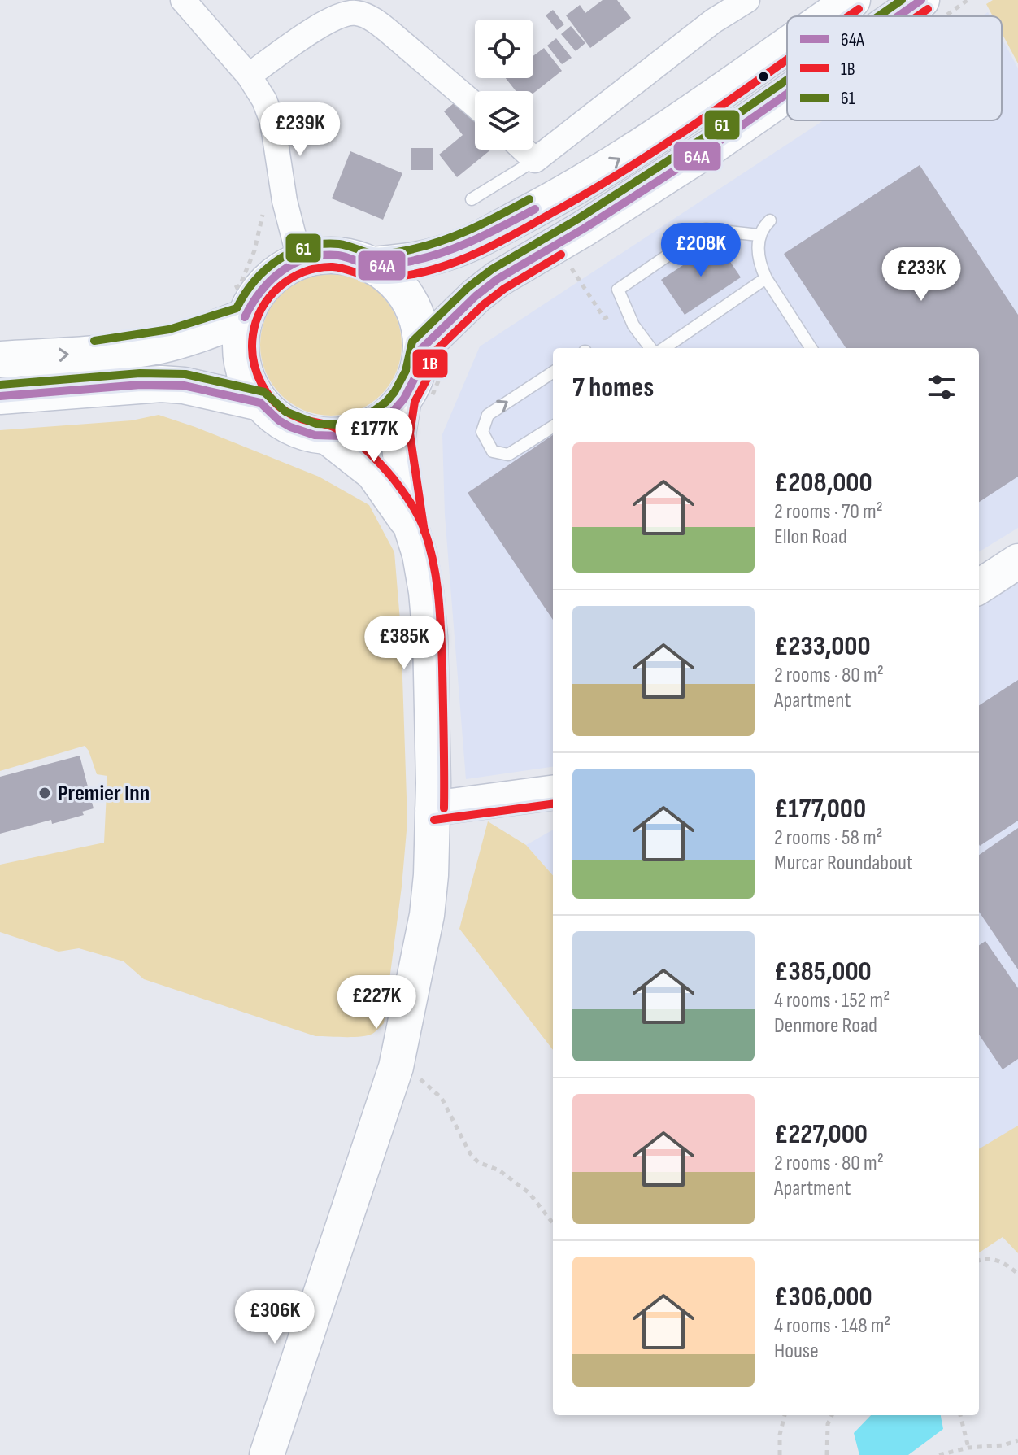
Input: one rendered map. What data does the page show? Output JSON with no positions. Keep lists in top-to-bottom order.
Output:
{
  "places": ["Premier Inn"],
  "lines": ["transit line 64A", "transit line 61", "transit line 1B"],
  "legend": ["64A", "1B", "61"],
  "page": {
    "price": [
      "£239K",
      "£208K",
      "£233K",
      "£177K",
      "£385K",
      "£227K",
      "£306K"
    ],
    "heading": "7 homes",
    "list": [
      {
        "name": "£208,000",
        "note": "2 rooms · 70 m² · Ellon Road"
      },
      {
        "name": "£233,000",
        "note": "2 rooms · 80 m² · Apartment"
      },
      {
        "name": "£177,000",
        "note": "2 rooms · 58 m² · Murcar Roundabout"
      },
      {
        "name": "£385,000",
        "note": "4 rooms · 152 m² · Denmore Road"
      },
      {
        "name": "£227,000",
        "note": "2 rooms · 80 m² · Apartment"
      },
      {
        "name": "£306,000",
        "note": "4 rooms · 148 m² · House"
      }
    ]
  }
}
